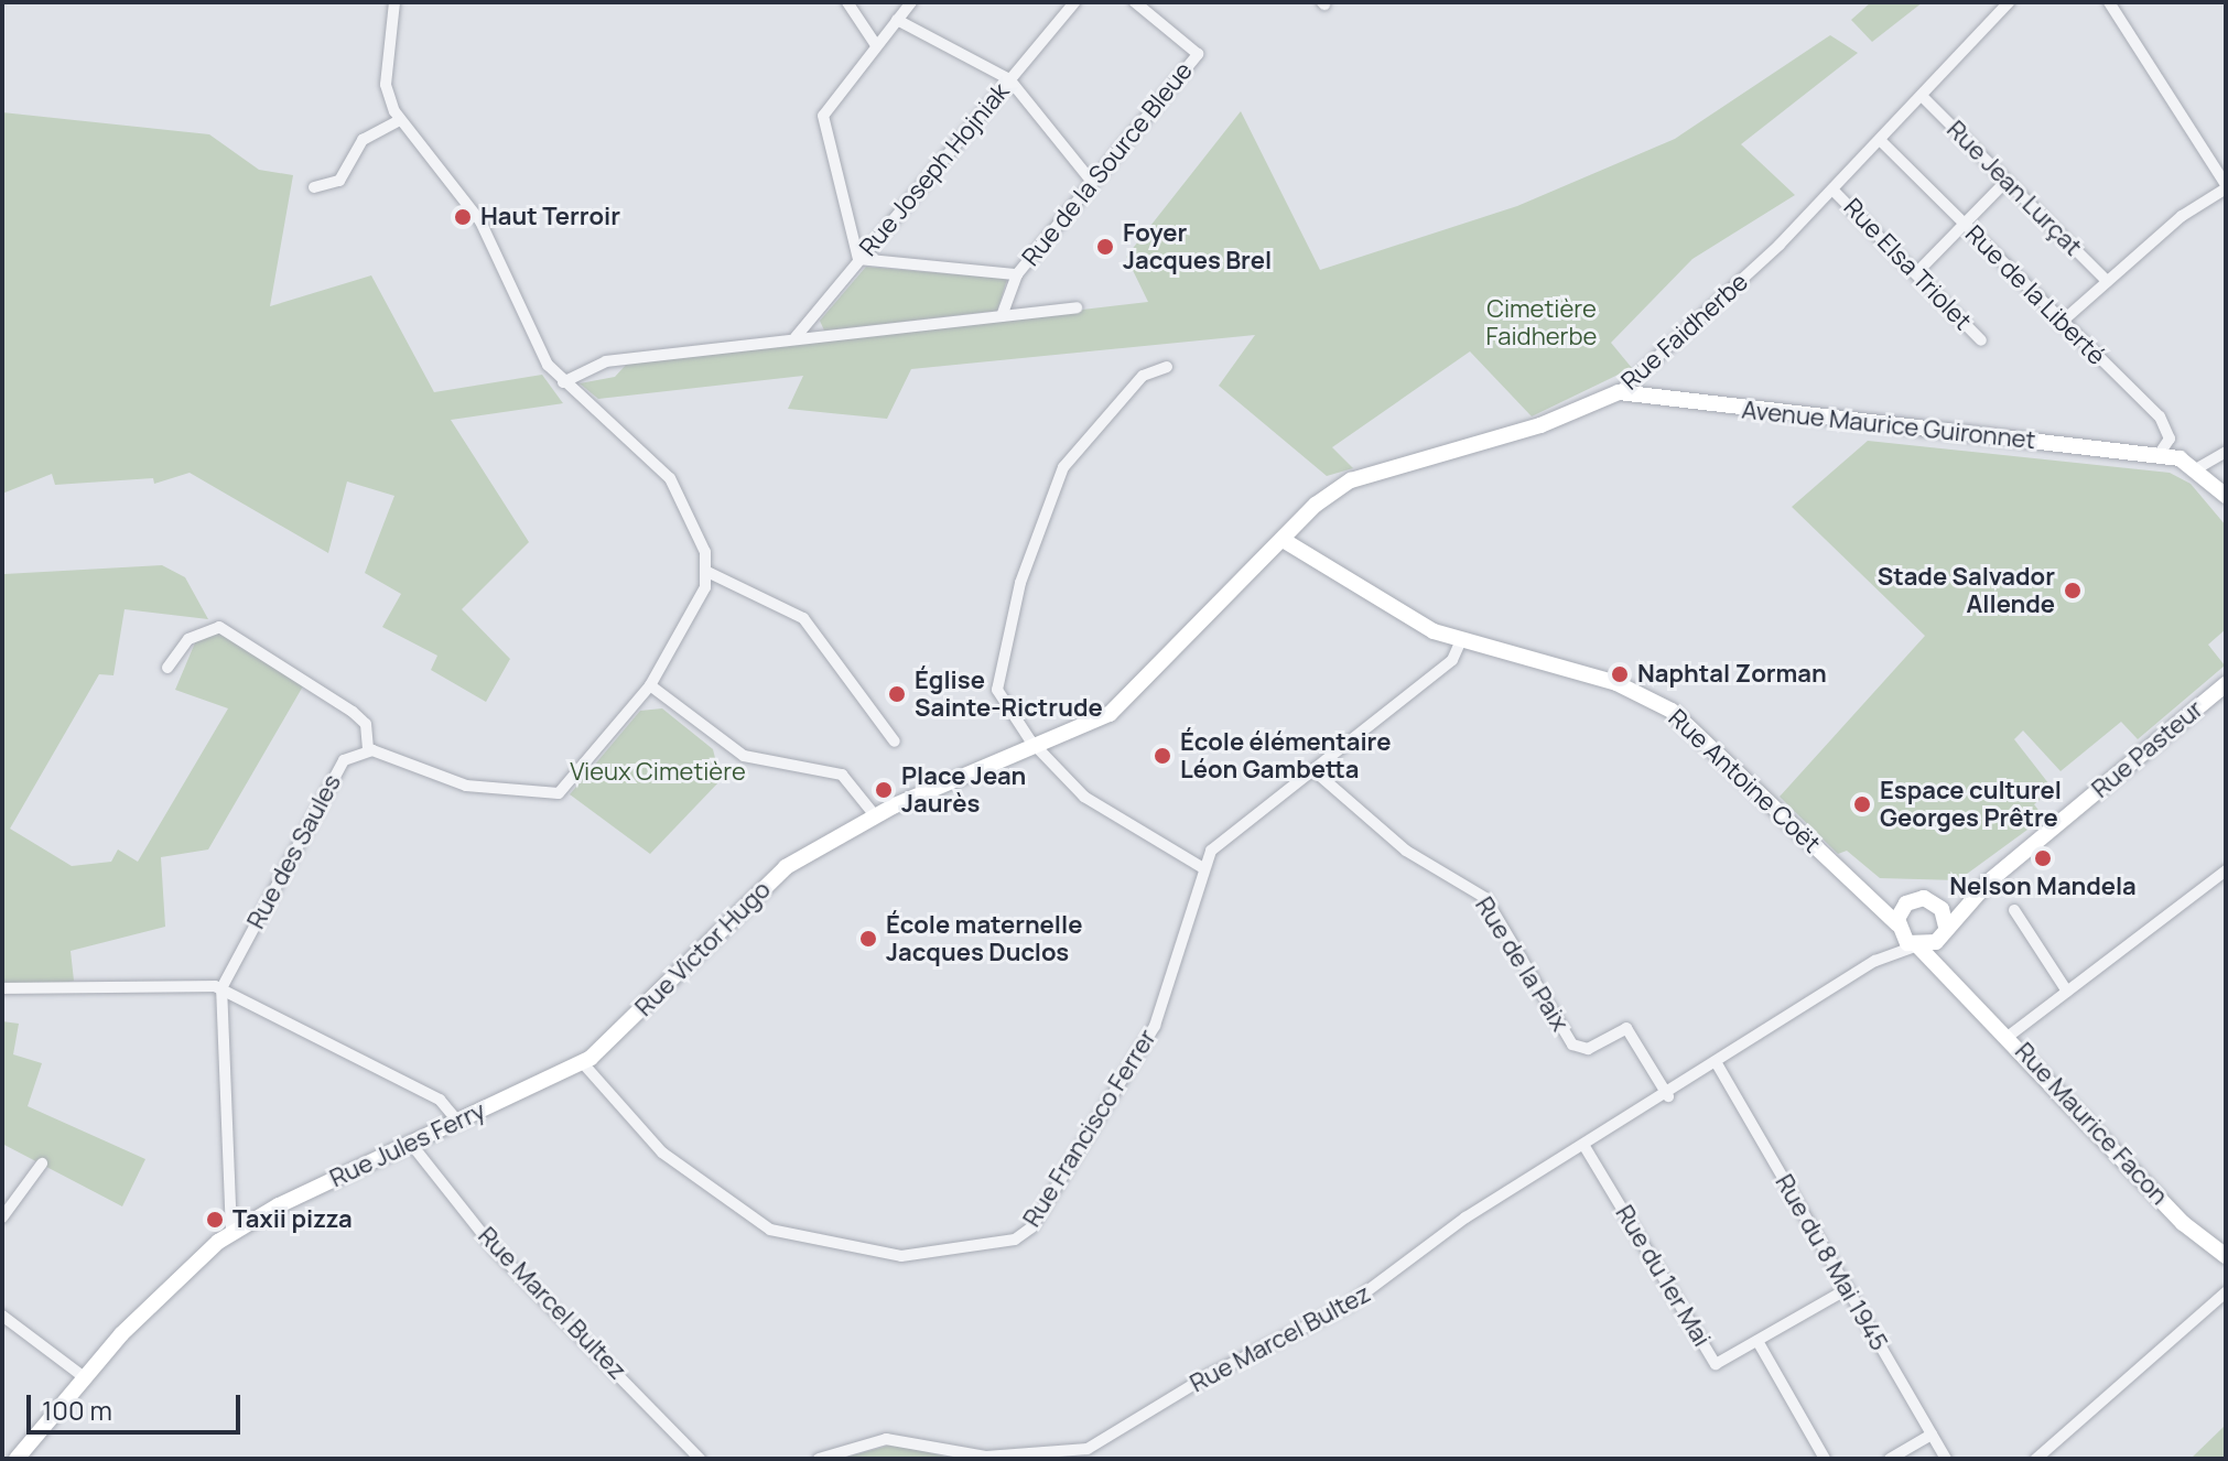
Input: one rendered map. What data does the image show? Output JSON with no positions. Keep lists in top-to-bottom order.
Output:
{
  "streets": {
    "street": [
      "Rue de la Source Bleue",
      "Rue Joseph Hojniak",
      "Rue Jean Lurçat",
      "Rue Elsa Triolet",
      "Rue de la Liberté",
      "Rue Faidherbe",
      "Avenue Maurice Guironnet",
      "Rue Pasteur",
      "Rue Antoine Coët",
      "Rue des Saules",
      "Rue Victor Hugo",
      "Rue de la Paix",
      "Rue Maurice Facon",
      "Rue Francisco Ferrer",
      "Rue Jules Ferry",
      "Rue du 8 Mai 1945",
      "Rue du 1er Mai",
      "Rue Marcel Bultez"
    ]
  },
  "crossings": [
    ["Rue de la Source Bleue", "Rue Joseph Hojniak"],
    ["Rue Jean Lurçat", "Rue Faidherbe"],
    ["Rue Elsa Triolet", "Rue Faidherbe"],
    ["Rue de la Liberté", "Rue Faidherbe"],
    ["Rue de la Liberté", "Avenue Maurice Guironnet"],
    ["Rue Faidherbe", "Avenue Maurice Guironnet"],
    ["Rue Faidherbe", "Rue Antoine Coët"],
    ["Rue Pasteur", "Rue Antoine Coët"],
    ["Rue Pasteur", "Rue Maurice Facon"],
    ["Rue Pasteur", "Rue Marcel Bultez"],
    ["Rue Antoine Coët", "Rue Maurice Facon"],
    ["Rue Antoine Coët", "Rue Francisco Ferrer"],
    ["Rue Antoine Coët", "Rue Marcel Bultez"],
    ["Rue Victor Hugo", "Rue Francisco Ferrer"],
    ["Rue Victor Hugo", "Rue Jules Ferry"],
    ["Rue de la Paix", "Rue Francisco Ferrer"],
    ["Rue de la Paix", "Rue Marcel Bultez"],
    ["Rue Maurice Facon", "Rue Marcel Bultez"],
    ["Rue Francisco Ferrer", "Rue Jules Ferry"],
    ["Rue Jules Ferry", "Rue Marcel Bultez"],
    ["Rue du 8 Mai 1945", "Rue du 1er Mai"],
    ["Rue du 8 Mai 1945", "Rue Marcel Bultez"],
    ["Rue du 1er Mai", "Rue Marcel Bultez"]
  ],
  "parks": ["Cimetière Faidherbe", "Vieux Cimetière"],
  "places": [
    "Haut Terroir",
    "Foyer Jacques Brel",
    "Stade Salvador Allende",
    "Naphtal Zorman",
    "Église Sainte-Rictrude",
    "École élémentaire Léon Gambetta",
    "Place Jean Jaurès",
    "Espace culturel Georges Prêtre",
    "Nelson Mandela",
    "École maternelle Jacques Duclos",
    "Taxii pizza"
  ],
  "scale_bar": "100 m"
}
